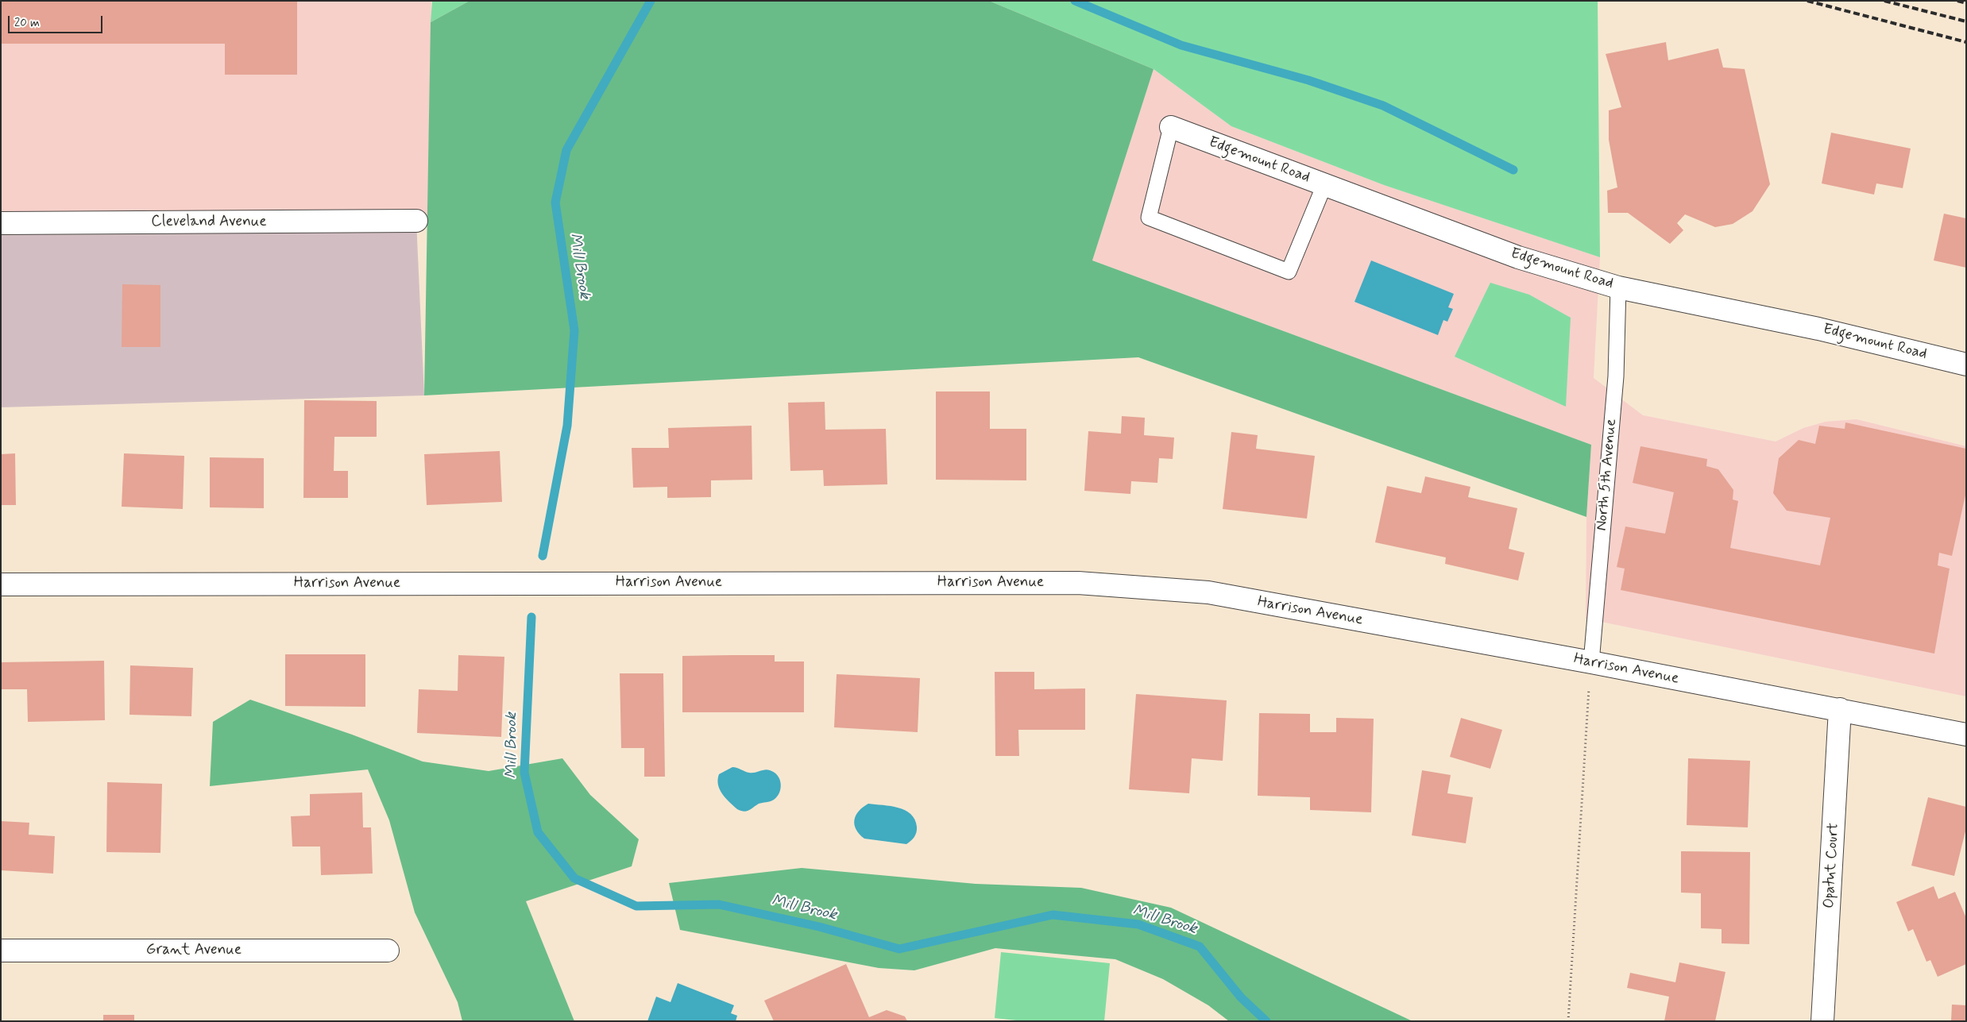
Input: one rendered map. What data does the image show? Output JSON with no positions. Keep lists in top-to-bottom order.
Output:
{
  "streets": {
    "street": [
      "Edgemount Road",
      "Cleveland Avenue",
      "Harrison Avenue",
      "Opatut Court",
      "Grant Avenue"
    ],
    "lane": ["North 5th Avenue"]
  },
  "crossings": [
    ["Edgemount Road", "North 5th Avenue"],
    ["North 5th Avenue", "Harrison Avenue"],
    ["Harrison Avenue", "Opatut Court"]
  ],
  "water": ["Mill Brook"],
  "scale_bar": "20 m"
}
